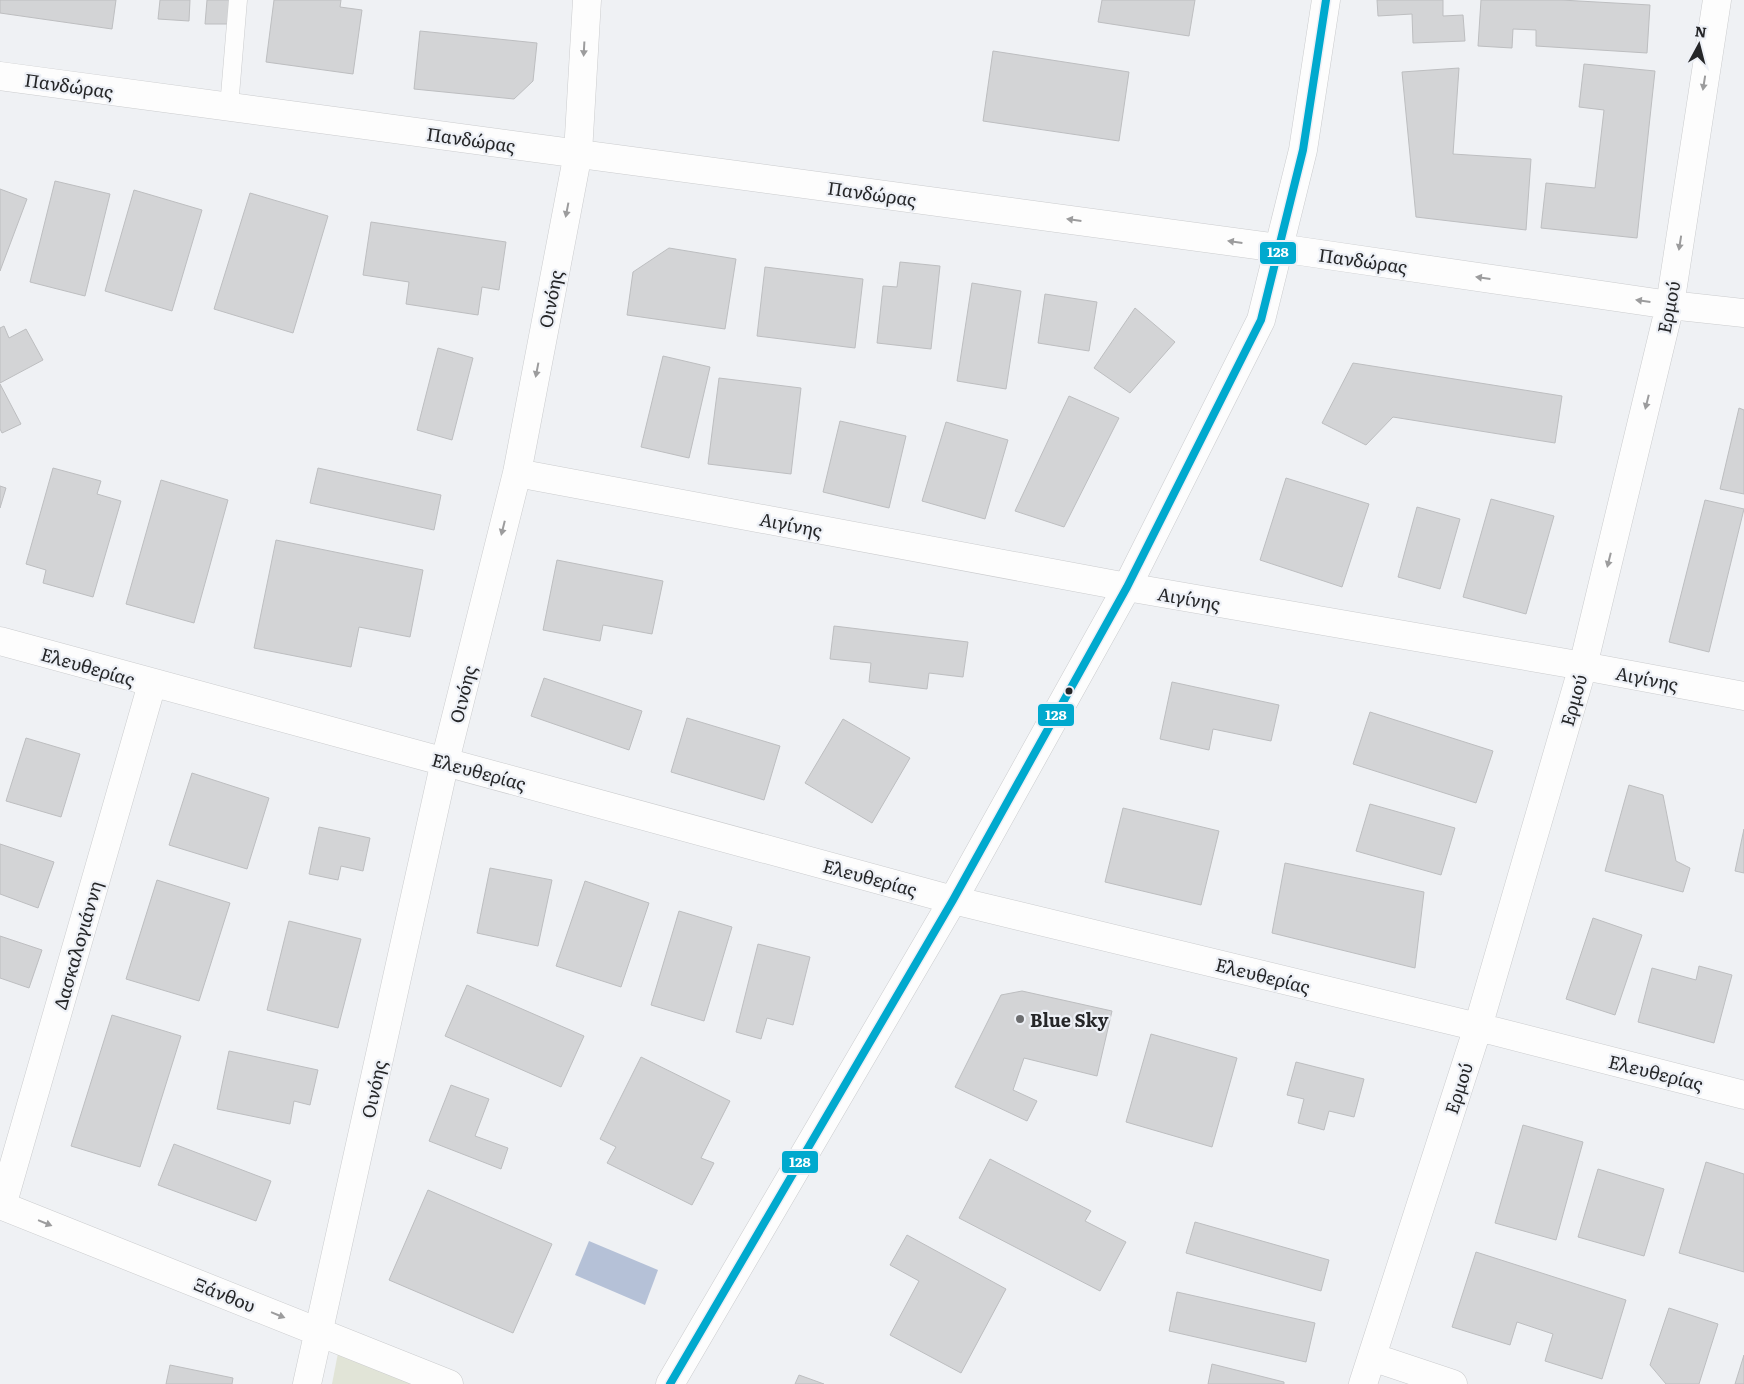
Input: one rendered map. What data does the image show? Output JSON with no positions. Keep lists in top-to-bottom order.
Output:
{
  "streets": {
    "street": [
      "Πανδώρας",
      "Οινόης",
      "Ερμού",
      "Αιγίνης",
      "Ελευθερίας",
      "Δασκαλογιάννη",
      "Ξάνθου"
    ]
  },
  "crossings": [
    ["Πανδώρας", "Οινόης"],
    ["Πανδώρας", "Ερμού"],
    ["Οινόης", "Αιγίνης"],
    ["Οινόης", "Ελευθερίας"],
    ["Οινόης", "Ξάνθου"],
    ["Ερμού", "Αιγίνης"],
    ["Ερμού", "Ελευθερίας"],
    ["Ελευθερίας", "Δασκαλογιάννη"],
    ["Δασκαλογιάννη", "Ξάνθου"]
  ],
  "one_way": [
    "Πανδώρας",
    "Οινόης",
    "Ερμού",
    "Ξάνθου"
  ],
  "places": ["Blue Sky"],
  "lines": ["transit line 128"],
  "north": "top"
}
